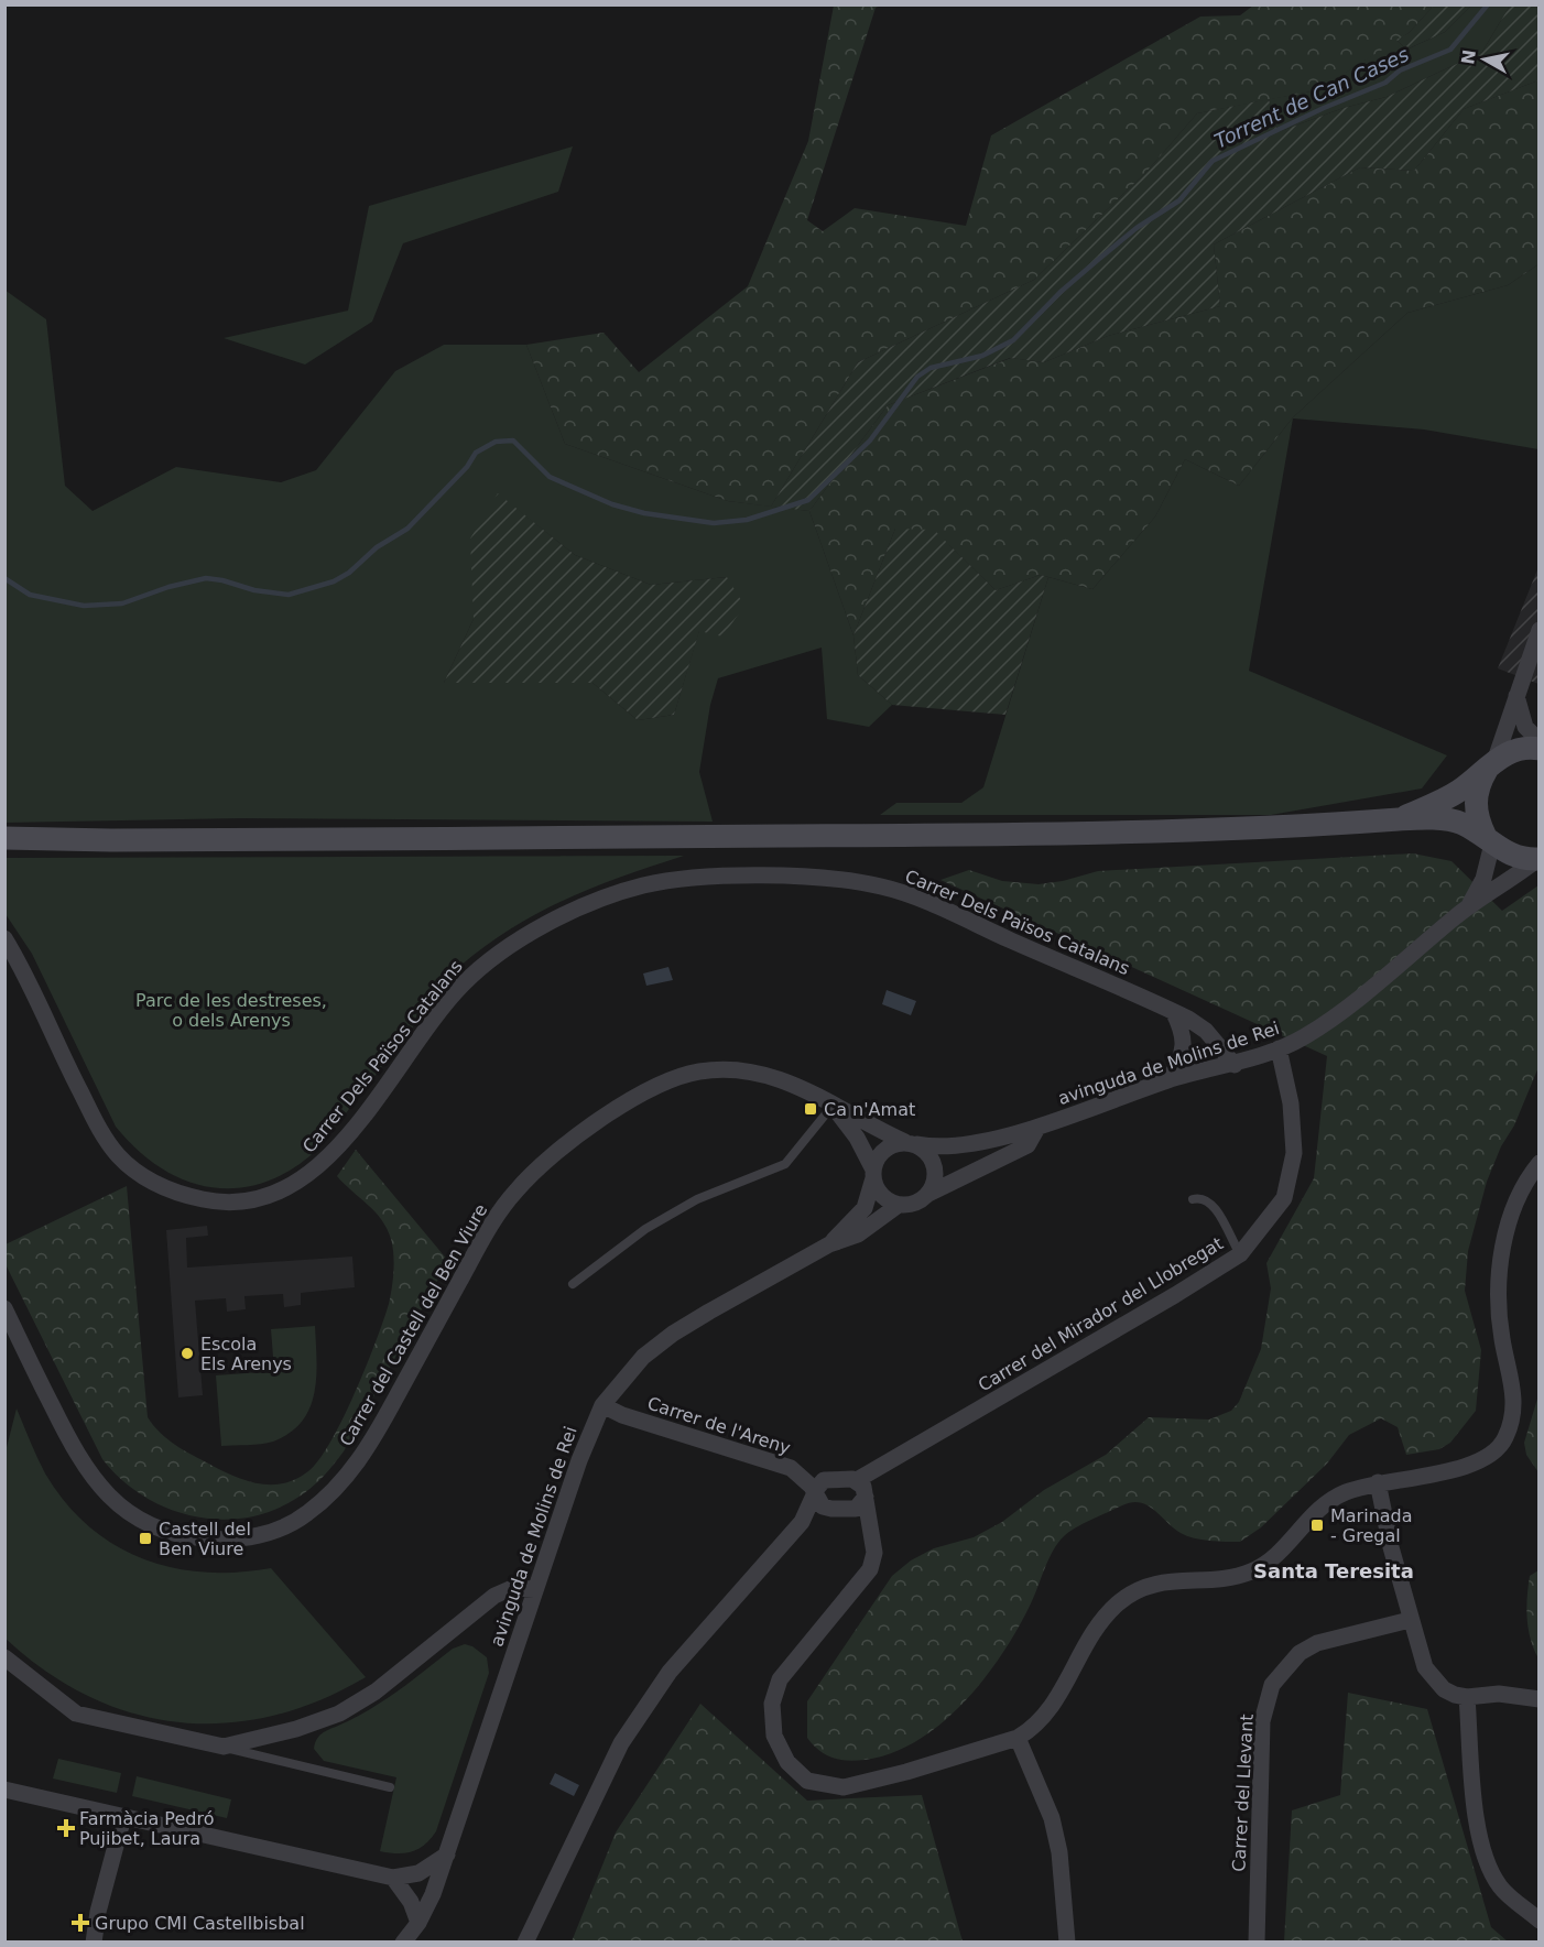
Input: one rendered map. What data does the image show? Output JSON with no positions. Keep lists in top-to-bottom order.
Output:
{
  "streets": {
    "street": [
      "Carrer Dels Països Catalans",
      "avinguda de Molins de Rei",
      "Carrer del Mirador del Llobregat",
      "Carrer del Castell del Ben Viure",
      "Carrer de l'Areny",
      "Carrer del Llevant"
    ]
  },
  "crossings": [
    ["Carrer Dels Països Catalans", "avinguda de Molins de Rei"],
    ["avinguda de Molins de Rei", "Carrer del Mirador del Llobregat"],
    ["avinguda de Molins de Rei", "Carrer del Castell del Ben Viure"],
    ["avinguda de Molins de Rei", "Carrer de l'Areny"],
    ["Carrer del Mirador del Llobregat", "Carrer de l'Areny"]
  ],
  "districts": ["Santa Teresita"],
  "water": ["Torrent de Can Cases"],
  "parks": ["Parc de les destreses, o dels Arenys"],
  "places": {
    "transit": ["Ca n'Amat", "Marinada - Gregal", "Castell del Ben Viure"],
    "other": ["Escola Els Arenys"],
    "health": ["Farmàcia Pedró Pujibet, Laura", "Grupo CMI Castellbisbal"]
  },
  "north": "left"
}
